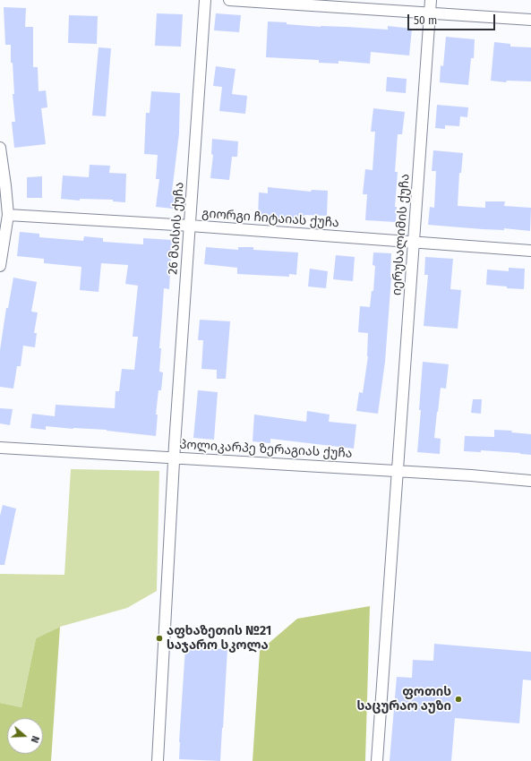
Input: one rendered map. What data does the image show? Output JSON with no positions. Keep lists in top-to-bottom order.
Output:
{
  "streets": {
    "street": [
      "გიორგი ჩიტაიას ქუჩა",
      "26 მაისის ქუჩა",
      "იერუსალიმის ქუჩა",
      "პოლიკარპე ზერაგიას ქუჩა"
    ]
  },
  "crossings": [
    ["გიორგი ჩიტაიას ქუჩა", "26 მაისის ქუჩა"],
    ["გიორგი ჩიტაიას ქუჩა", "იერუსალიმის ქუჩა"],
    ["26 მაისის ქუჩა", "პოლიკარპე ზერაგიას ქუჩა"],
    ["იერუსალიმის ქუჩა", "პოლიკარპე ზერაგიას ქუჩა"]
  ],
  "places": ["აფხაზეთის №21 საჯარო სკოლა", "ფოთის საცურაო აუზი"],
  "scale_bar": "50 m",
  "north": "right"
}
